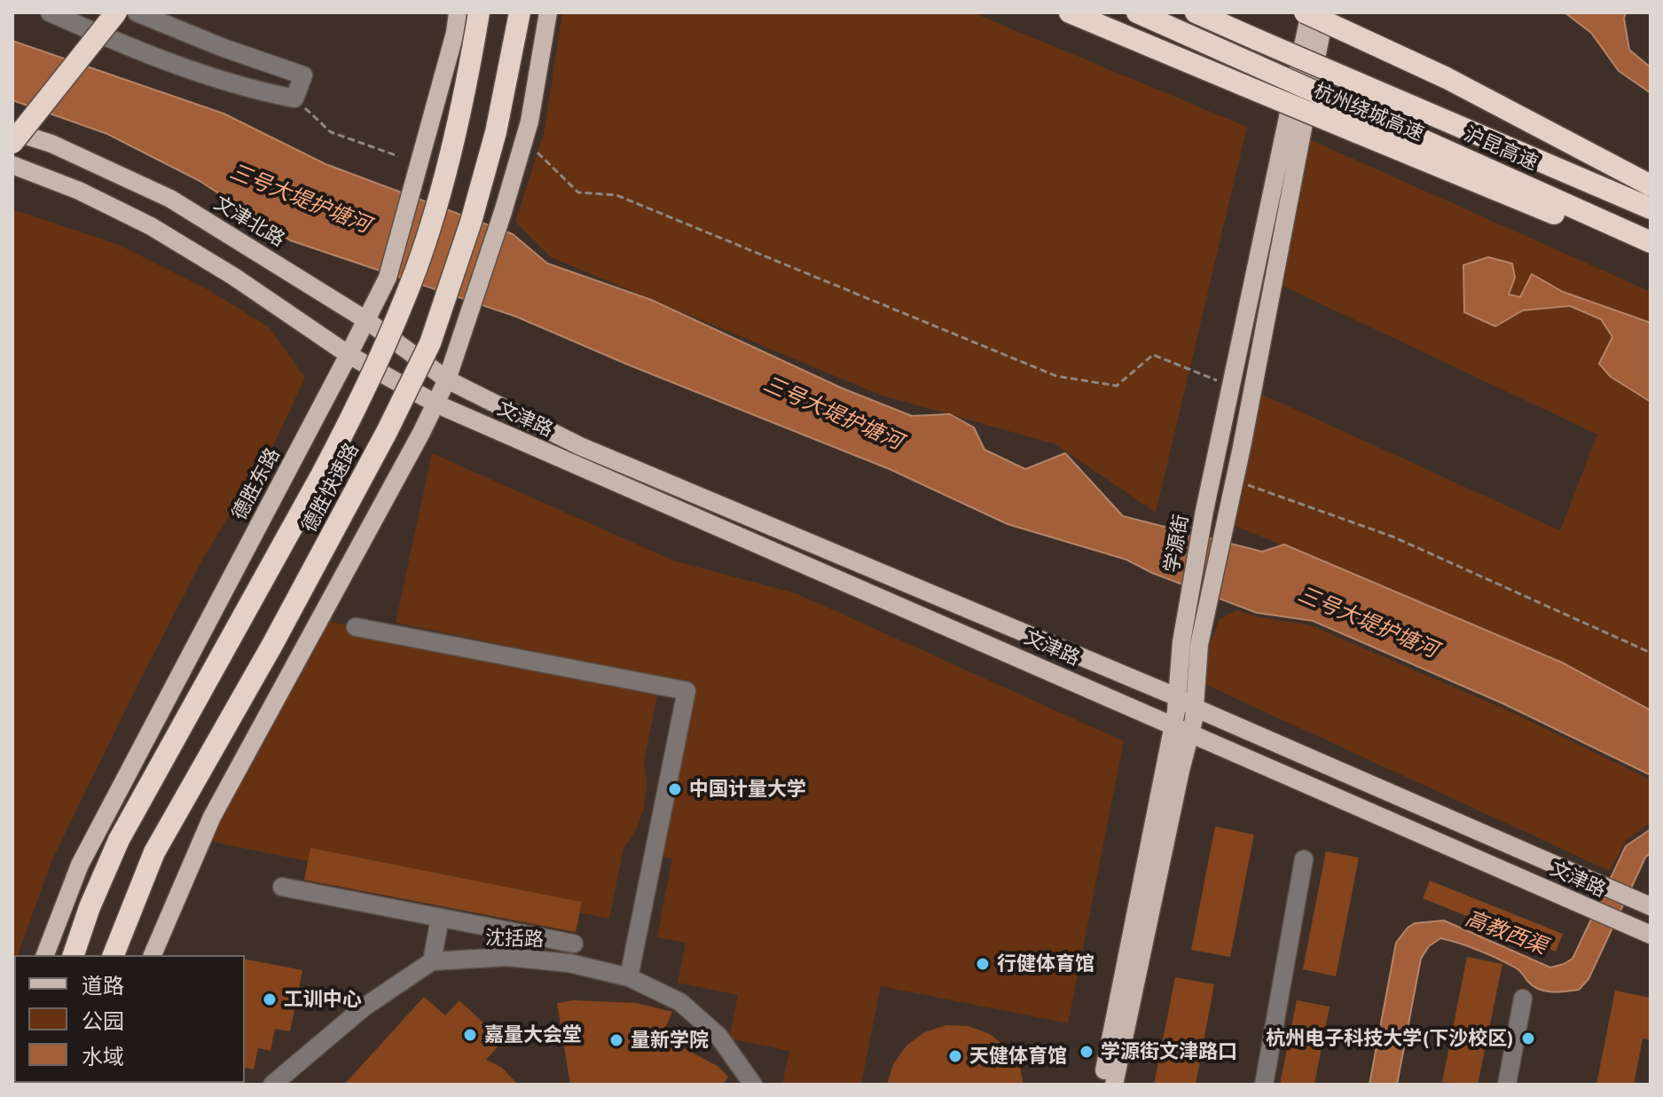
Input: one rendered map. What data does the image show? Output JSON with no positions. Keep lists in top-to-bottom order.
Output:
{
  "streets": {
    "highway": ["杭州绕城高速", "沪昆高速", "德胜快速路"],
    "main road": [
      "文津北路",
      "文津路",
      "德胜东路",
      "学源街"
    ],
    "street": ["沈括路"]
  },
  "crossings": [
    ["杭州绕城高速", "沪昆高速"],
    ["文津北路", "文津路"],
    ["文津北路", "德胜东路"],
    ["文津路", "学源街"]
  ],
  "water": ["三号大堤护塘河", "高教西渠"],
  "places": [
    "中国计量大学",
    "行健体育馆",
    "工训中心",
    "嘉量大会堂",
    "杭州电子科技大学(下沙校区)",
    "量新学院",
    "学源街文津路口",
    "天健体育馆"
  ],
  "legend": ["道路", "公园", "水域"]
}
